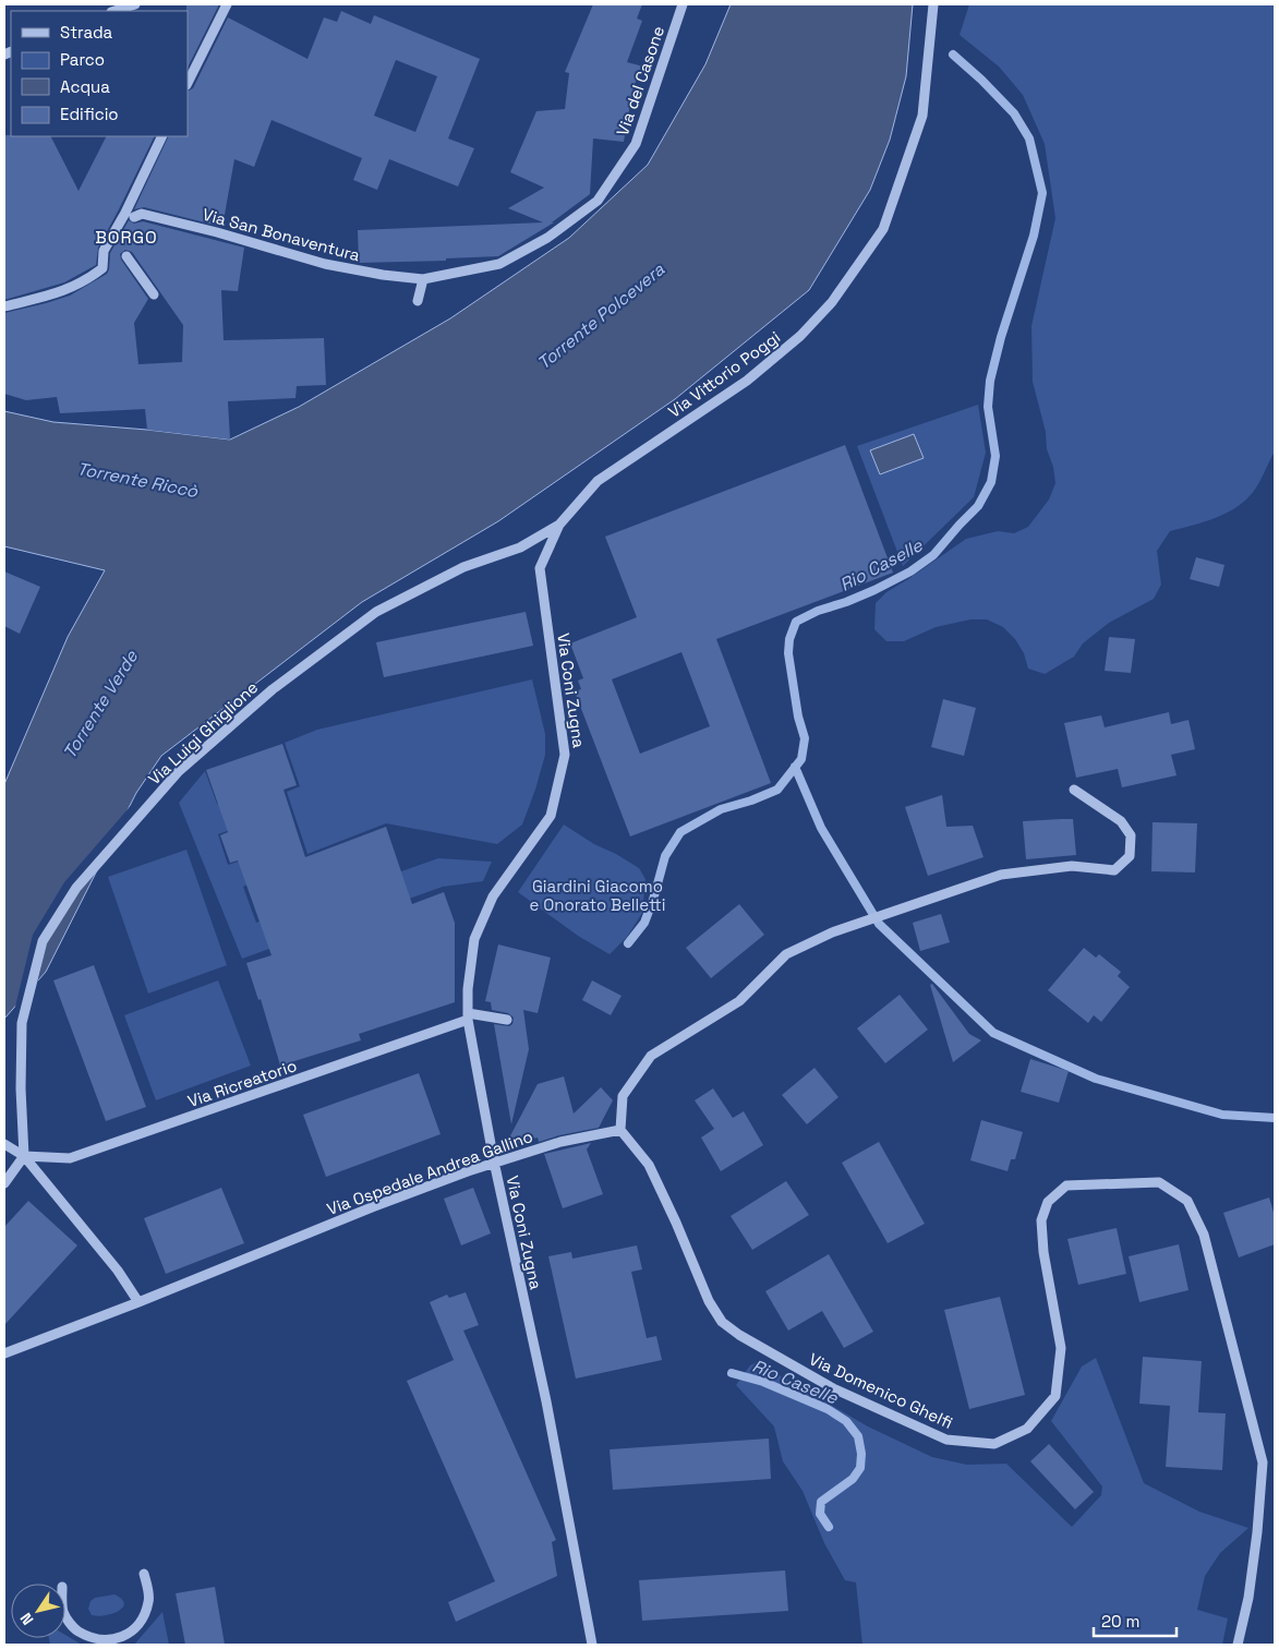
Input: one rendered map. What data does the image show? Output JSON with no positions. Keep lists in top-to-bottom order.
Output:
{
  "streets": {
    "street": [
      "Via del Casone",
      "Via San Bonaventura",
      "Via Vittorio Poggi",
      "Via Coni Zugna",
      "Via Luigi Ghiglione",
      "Via Ricreatorio",
      "Via Ospedale Andrea Gallino",
      "Via Domenico Ghelfi"
    ]
  },
  "crossings": [
    ["Via del Casone", "Via San Bonaventura"],
    ["Via Vittorio Poggi", "Via Coni Zugna"],
    ["Via Vittorio Poggi", "Via Luigi Ghiglione"],
    ["Via Coni Zugna", "Via Luigi Ghiglione"],
    ["Via Coni Zugna", "Via Ricreatorio"],
    ["Via Coni Zugna", "Via Ospedale Andrea Gallino"],
    ["Via Luigi Ghiglione", "Via Ricreatorio"],
    ["Via Ospedale Andrea Gallino", "Via Domenico Ghelfi"]
  ],
  "districts": ["BORGO"],
  "water": [
    "Torrente Polcevera",
    "Torrente Riccò",
    "Rio Caselle",
    "Torrente Verde"
  ],
  "parks": ["Giardini Giacomo e Onorato Belletti"],
  "legend": [
    "Strada",
    "Parco",
    "Acqua",
    "Edificio"
  ],
  "scale_bar": "20 m",
  "north": "bottom left"
}
